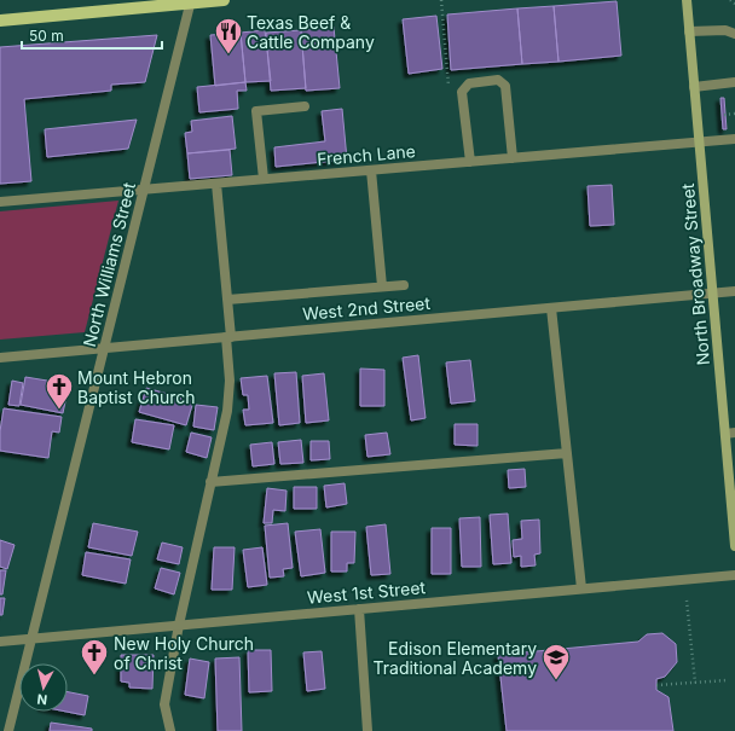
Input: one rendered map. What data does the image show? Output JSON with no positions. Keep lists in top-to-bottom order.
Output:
{
  "streets": {
    "street": [
      "French Lane",
      "North Williams Street",
      "North Broadway Street",
      "West 2nd Street",
      "West 1st Street"
    ]
  },
  "crossings": [
    ["French Lane", "North Williams Street"],
    ["French Lane", "North Broadway Street"],
    ["North Williams Street", "West 2nd Street"],
    ["North Williams Street", "West 1st Street"],
    ["North Broadway Street", "West 2nd Street"]
  ],
  "places": {
    "restaurant": ["Texas Beef & Cattle Company"],
    "church": ["Mount Hebron Baptist Church", "New Holy Church of Christ"],
    "school or university": ["Edison Elementary Traditional Academy"]
  },
  "scale_bar": "50 m",
  "north": "bottom"
}
